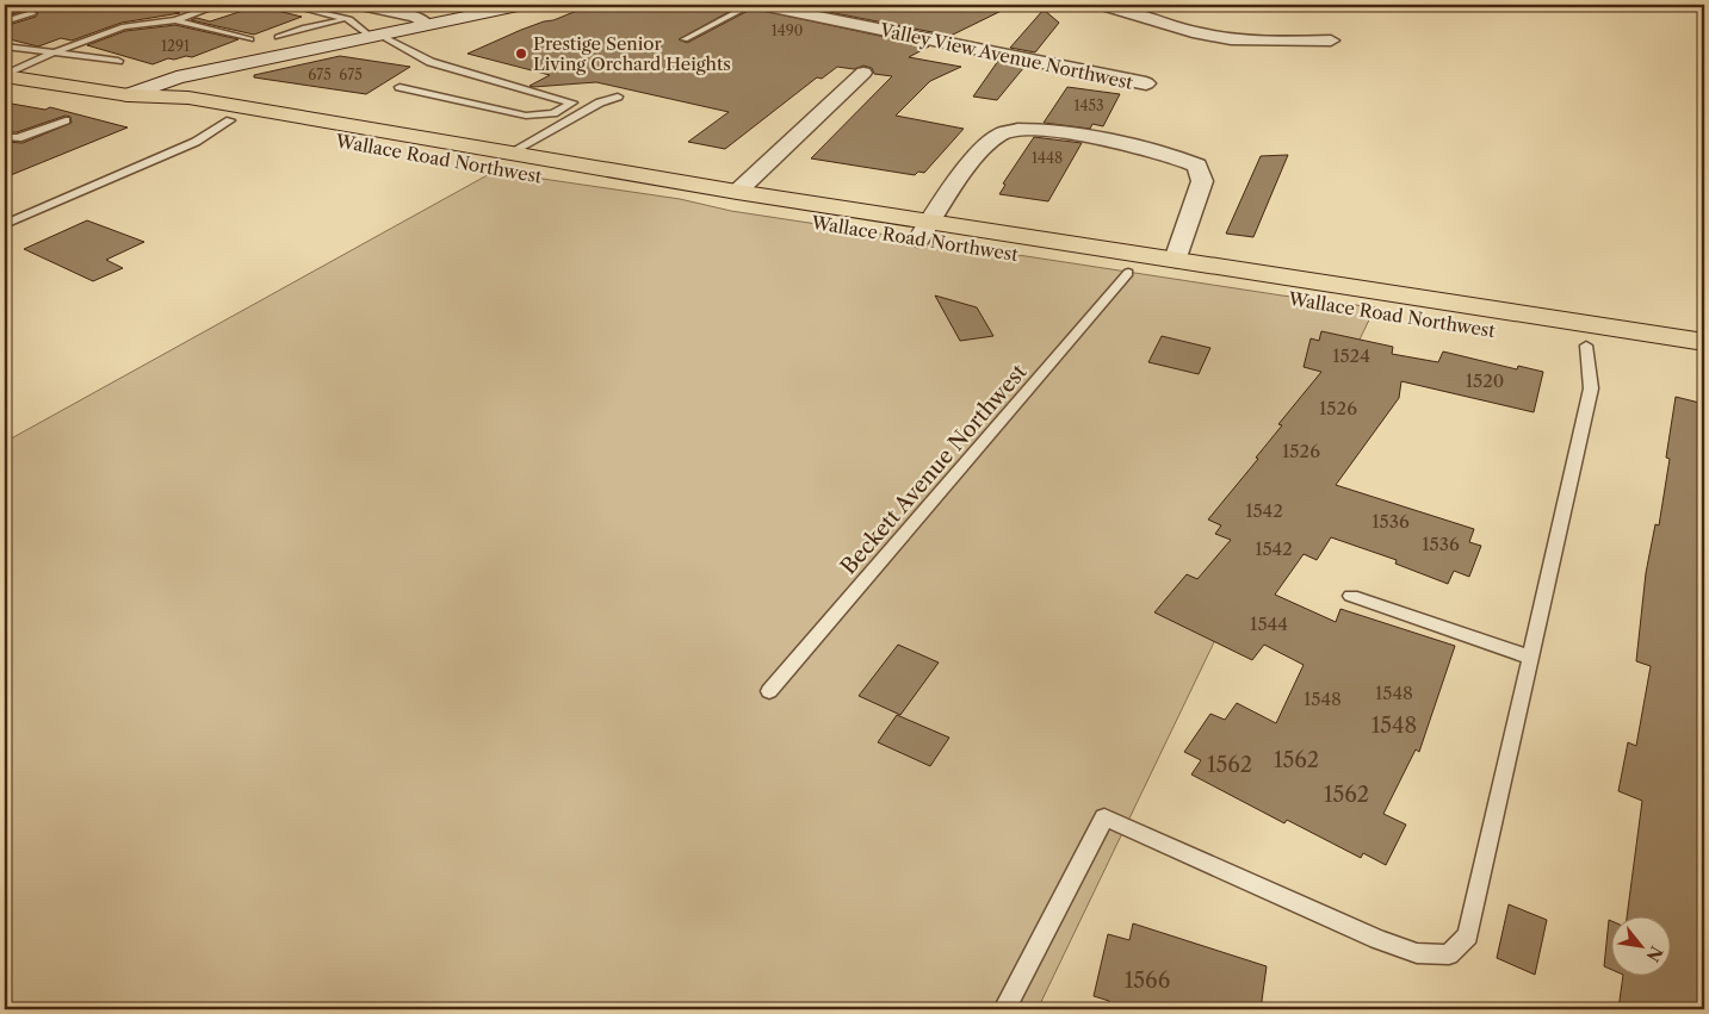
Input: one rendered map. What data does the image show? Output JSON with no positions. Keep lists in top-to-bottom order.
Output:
{
  "streets": {
    "main road": ["Wallace Road Northwest"],
    "street": ["Valley View Avenue Northwest"],
    "lane": ["Beckett Avenue Northwest"]
  },
  "crossings": [
    ["Wallace Road Northwest", "Beckett Avenue Northwest"]
  ],
  "places": ["Prestige Senior Living Orchard Heights"],
  "house_numbers": [
    "1490",
    "1291",
    "675",
    "675",
    "1453",
    "1448",
    "1524",
    "1520",
    "1526",
    "1526",
    "1542",
    "1536",
    "1536",
    "1542",
    "1544",
    "1548",
    "1548",
    "1548",
    "1562",
    "1562",
    "1562",
    "1566"
  ],
  "north": "bottom right"
}
